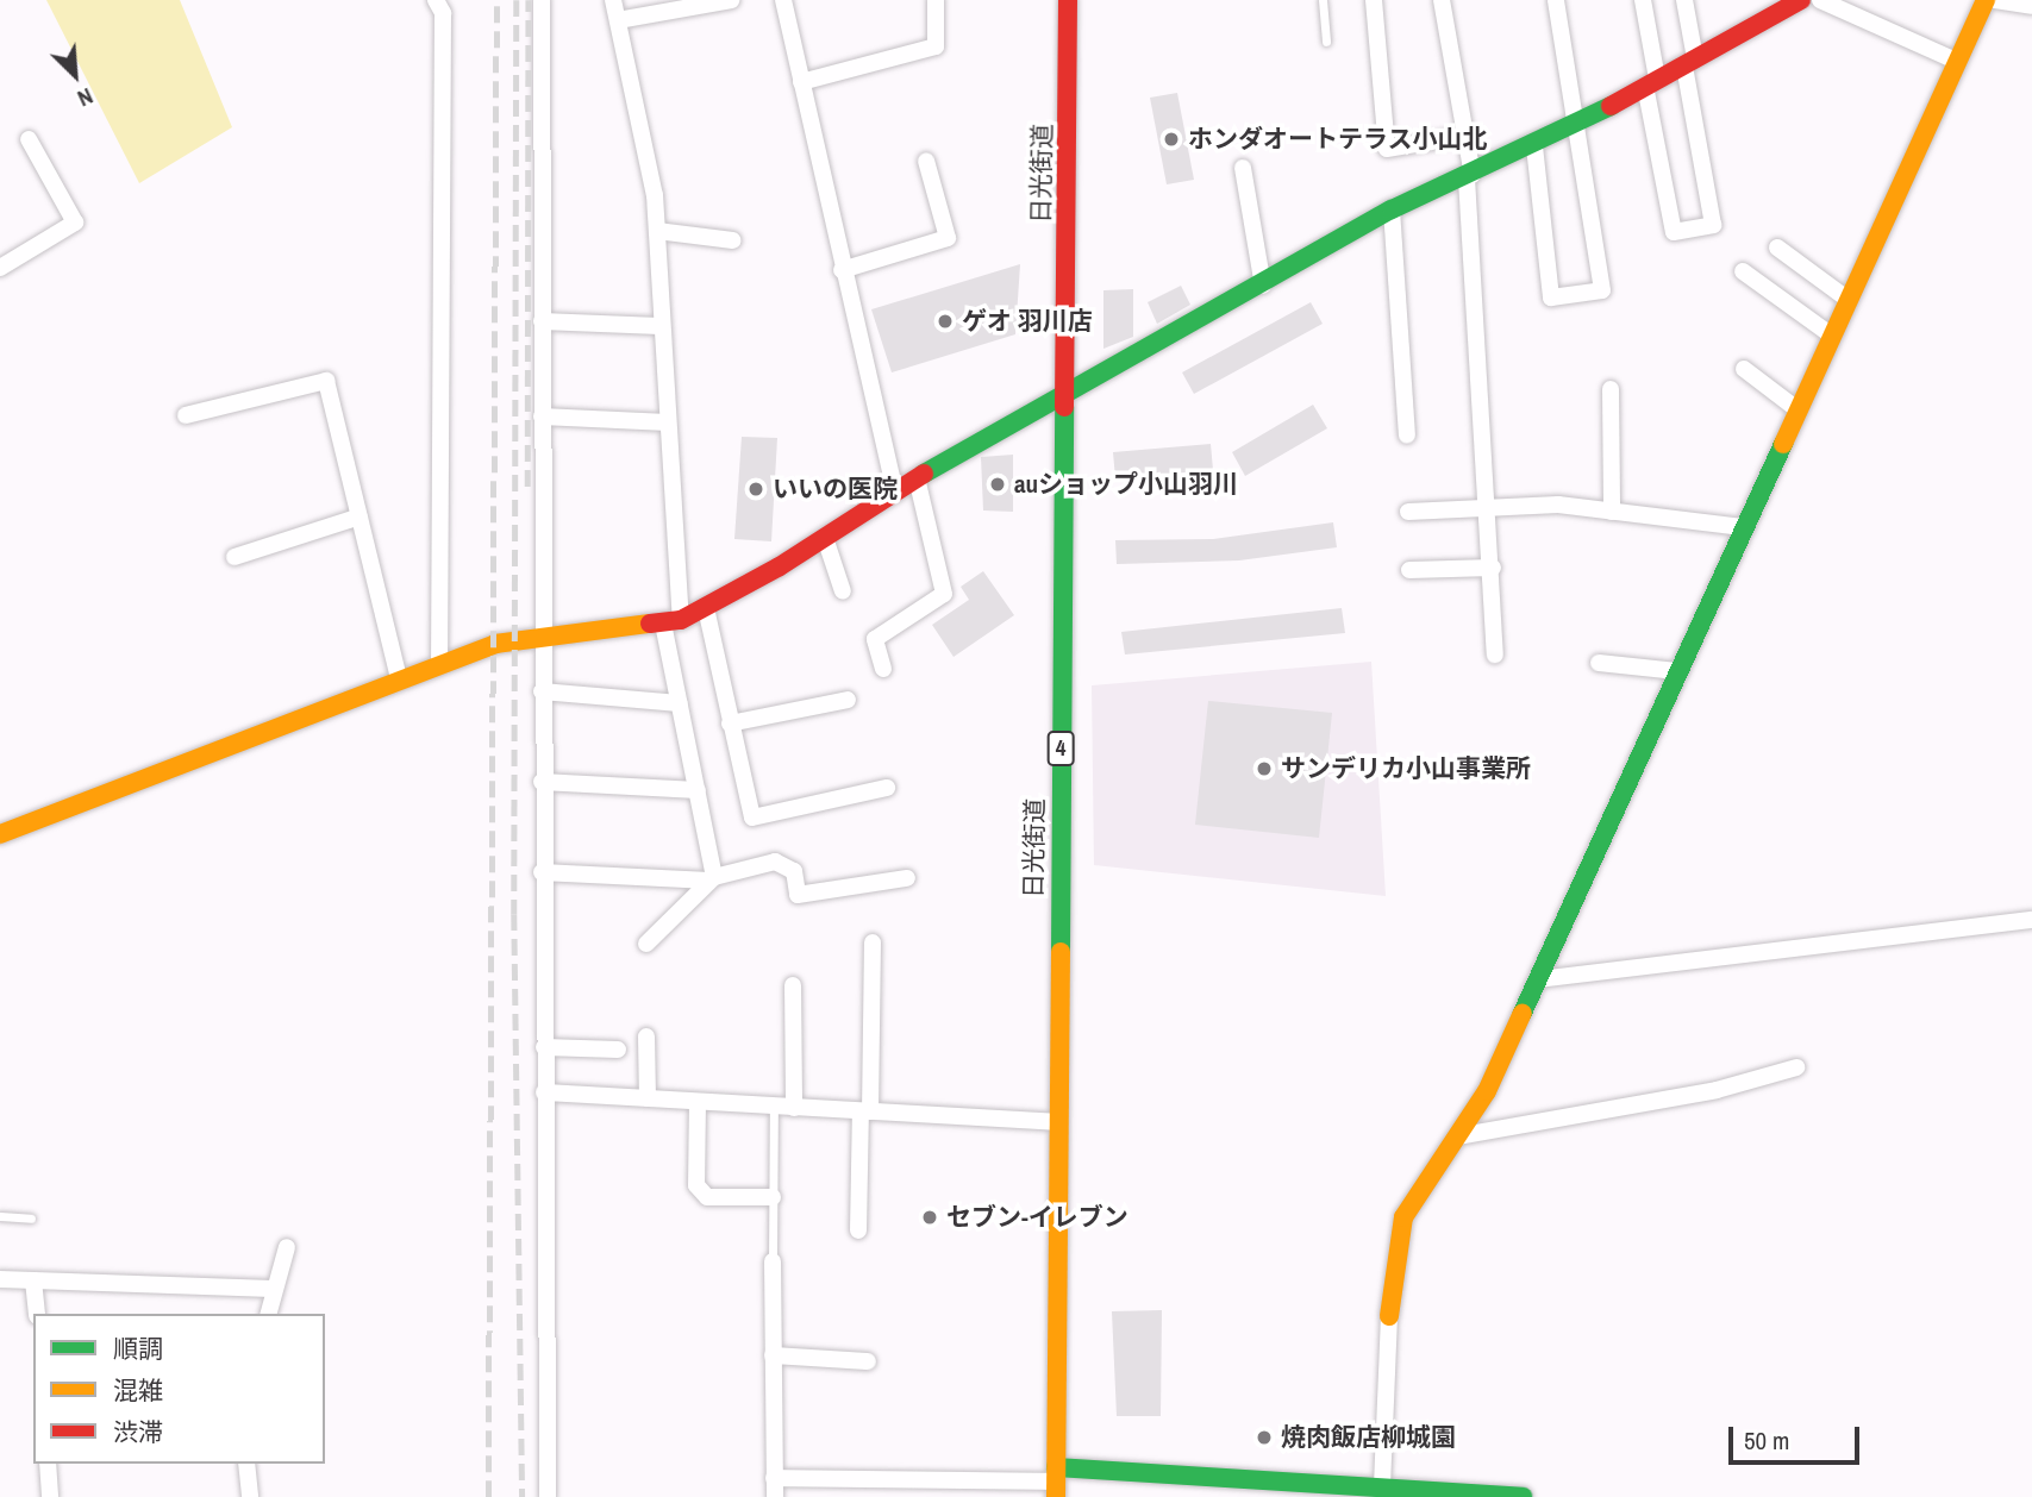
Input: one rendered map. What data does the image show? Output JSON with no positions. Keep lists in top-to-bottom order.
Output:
{
  "streets": {
    "main road": ["日光街道", "4"]
  },
  "places": [
    "ホンダオートテラス小山北",
    "ゲオ 羽川店",
    "auショップ小山羽川",
    "いいの医院",
    "サンデリカ小山事業所",
    "セブン-イレブン",
    "焼肉飯店柳城園"
  ],
  "legend": ["順調", "混雑", "渋滞"],
  "scale_bar": "50 m",
  "north": "bottom right"
}
